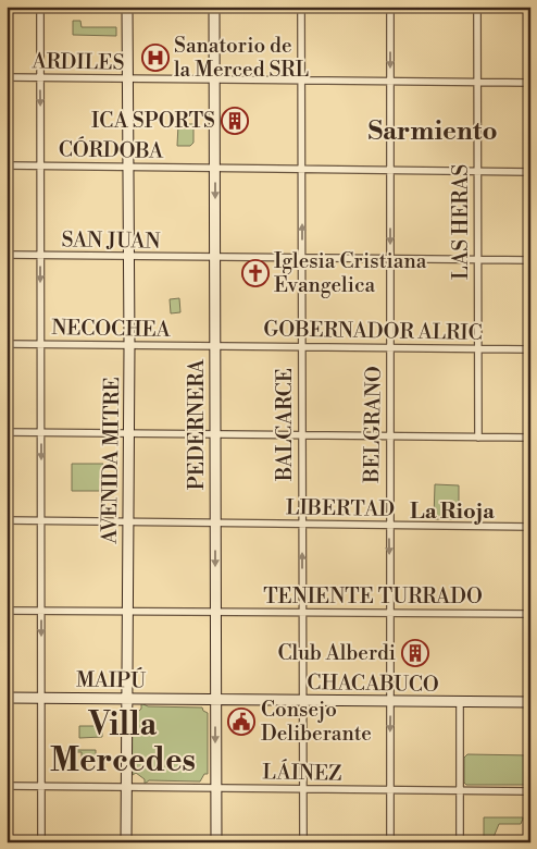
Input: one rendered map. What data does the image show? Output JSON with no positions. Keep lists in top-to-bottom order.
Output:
{
  "streets": {
    "street": [
      "ARDILES",
      "CÓRDOBA",
      "LAS HERAS",
      "SAN JUAN",
      "NECOCHEA",
      "GOBERNADOR ALRIC",
      "PEDERNERA",
      "BALCARCE",
      "BELGRANO",
      "AVENIDA MITRE",
      "LIBERTAD",
      "TENIENTE TURRADO",
      "MAIPÚ",
      "CHACABUCO",
      "LÁINEZ"
    ]
  },
  "crossings": [
    ["ARDILES", "LAS HERAS"],
    ["ARDILES", "PEDERNERA"],
    ["ARDILES", "BALCARCE"],
    ["ARDILES", "BELGRANO"],
    ["ARDILES", "AVENIDA MITRE"],
    ["CÓRDOBA", "LAS HERAS"],
    ["CÓRDOBA", "PEDERNERA"],
    ["CÓRDOBA", "BALCARCE"],
    ["CÓRDOBA", "BELGRANO"],
    ["CÓRDOBA", "AVENIDA MITRE"],
    ["LAS HERAS", "SAN JUAN"],
    ["LAS HERAS", "GOBERNADOR ALRIC"],
    ["SAN JUAN", "PEDERNERA"],
    ["SAN JUAN", "BALCARCE"],
    ["SAN JUAN", "BELGRANO"],
    ["SAN JUAN", "AVENIDA MITRE"],
    ["NECOCHEA", "GOBERNADOR ALRIC"],
    ["NECOCHEA", "PEDERNERA"],
    ["NECOCHEA", "AVENIDA MITRE"],
    ["GOBERNADOR ALRIC", "PEDERNERA"],
    ["GOBERNADOR ALRIC", "BALCARCE"],
    ["GOBERNADOR ALRIC", "BELGRANO"],
    ["PEDERNERA", "LIBERTAD"],
    ["PEDERNERA", "TENIENTE TURRADO"],
    ["PEDERNERA", "MAIPÚ"],
    ["PEDERNERA", "CHACABUCO"],
    ["PEDERNERA", "LÁINEZ"],
    ["BALCARCE", "LIBERTAD"],
    ["BALCARCE", "TENIENTE TURRADO"],
    ["BALCARCE", "CHACABUCO"],
    ["BALCARCE", "LÁINEZ"],
    ["BELGRANO", "LIBERTAD"],
    ["BELGRANO", "TENIENTE TURRADO"],
    ["BELGRANO", "CHACABUCO"],
    ["BELGRANO", "LÁINEZ"],
    ["AVENIDA MITRE", "TENIENTE TURRADO"],
    ["AVENIDA MITRE", "MAIPÚ"],
    ["AVENIDA MITRE", "LÁINEZ"],
    ["MAIPÚ", "CHACABUCO"]
  ],
  "one_way": ["BELGRANO"],
  "districts": ["Sarmiento", "La Rioja", "Villa Mercedes"],
  "places": {
    "hospital": ["Sanatorio de la Merced SRL"],
    "building": ["ICA SPORTS", "Club Alberdi"],
    "church": ["Iglesia Cristiana Evangelica"],
    "public building": ["Consejo Deliberante"]
  }
}
